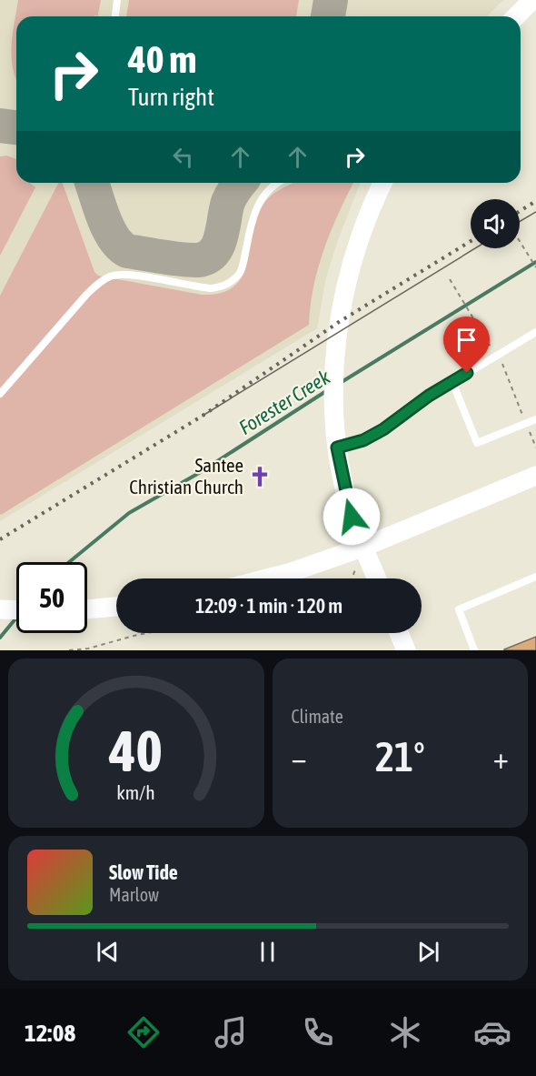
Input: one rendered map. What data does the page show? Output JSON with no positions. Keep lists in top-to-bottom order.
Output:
{
  "water": ["Forester Creek"],
  "places": {
    "church": ["Santee Christian Church"]
  },
  "page": {
    "turn": ["40 m", "Turn right"],
    "limit": "50",
    "trip": "12:09 · 1 min · 120 m",
    "tile": "Climate",
    "heat": ["−", "21°", "+"],
    "song": ["Slow Tide", "Marlow"],
    "tabs": "12:08",
    "gauge": ["40", "km/h"]
  }
}
